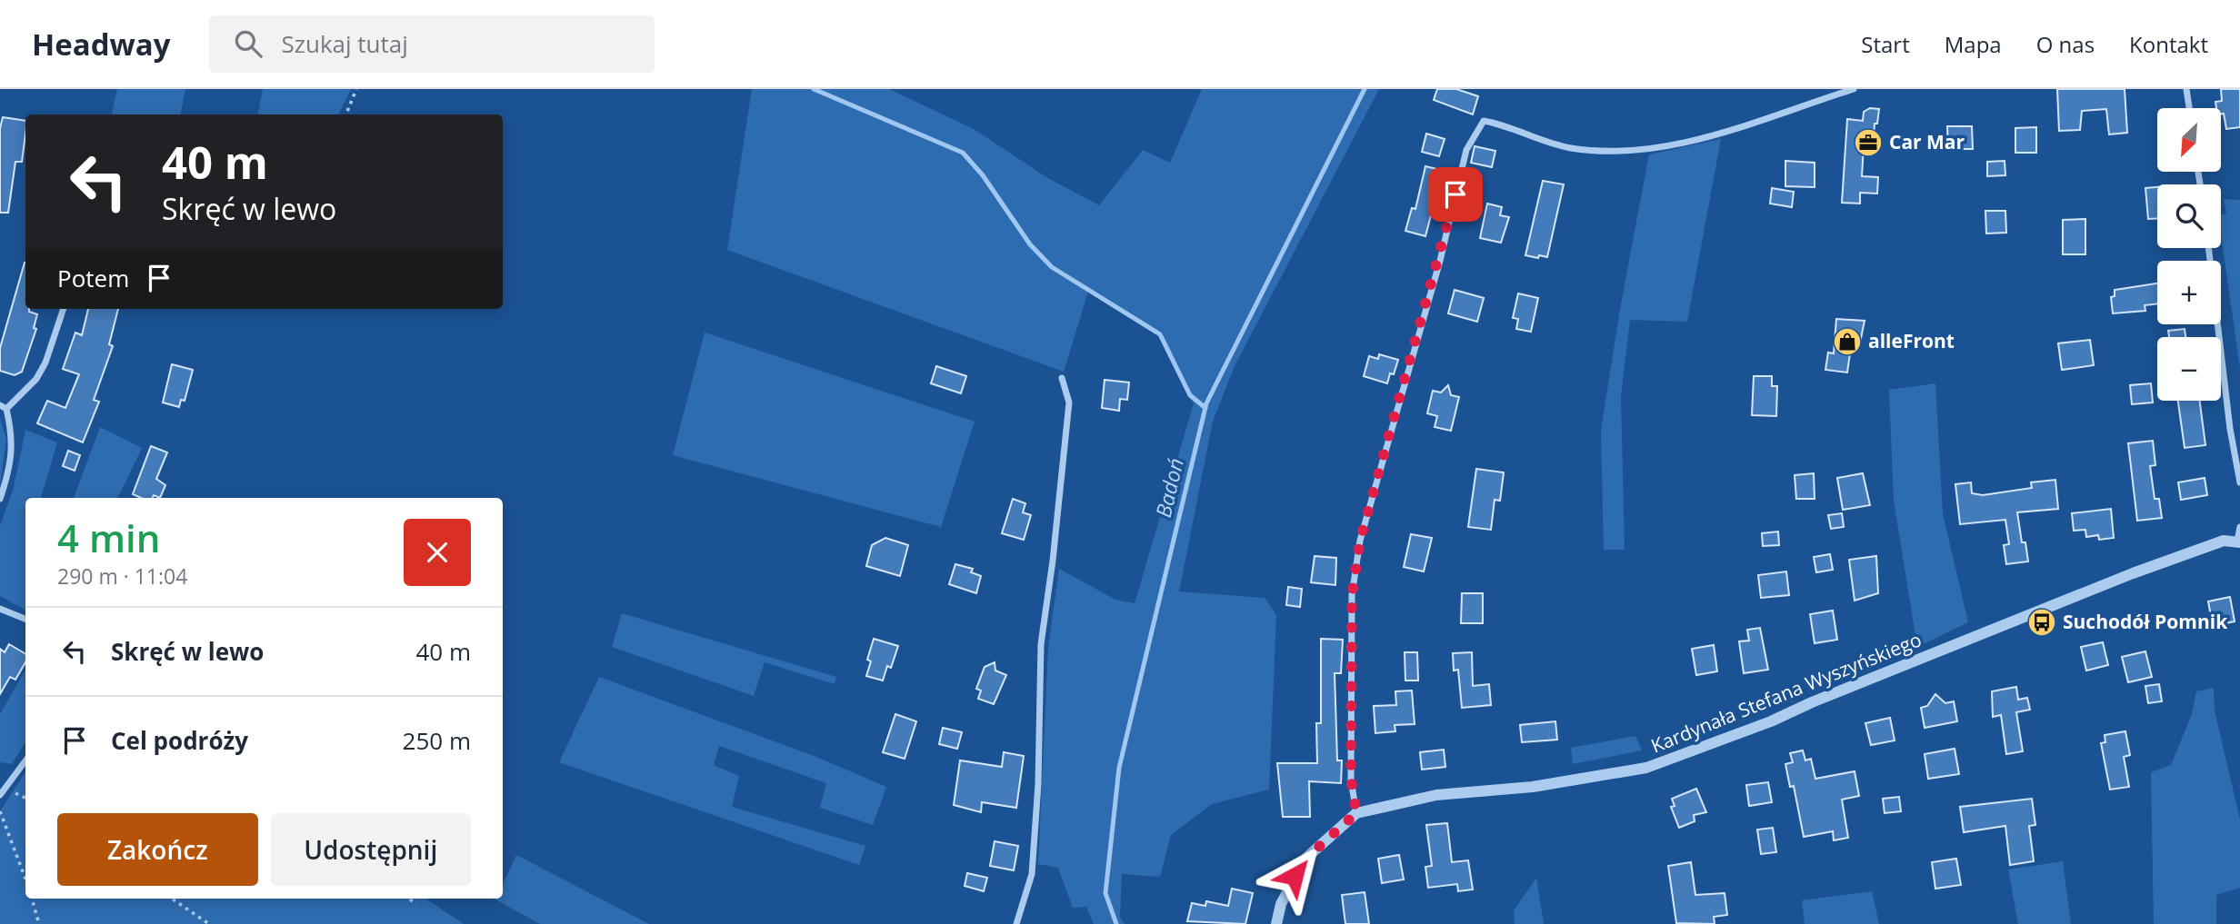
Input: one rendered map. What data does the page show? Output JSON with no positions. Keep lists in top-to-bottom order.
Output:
{
  "streets": {
    "street": ["Kardynała Stefana Wyszyńskiego"]
  },
  "water": ["Badoń"],
  "places": {
    "office": ["Car Mar"],
    "shop": ["alleFront"],
    "bus stop": ["Suchodół Pomnik"]
  },
  "north": "bottom left",
  "page": {
    "header": "Headway",
    "search": "Szukaj tutaj",
    "nav": [
      "Start",
      "Mapa",
      "O nas",
      "Kontakt"
    ],
    "map_buttons": ["+", "−"],
    "turn": ["40 m", "Skręć w lewo"],
    "then": "Potem",
    "heading": ["4 min", "290 m · 11:04"],
    "list": [
      {
        "name": "Skręć w lewo",
        "value": "40 m"
      },
      {
        "name": "Cel podróży",
        "value": "250 m"
      }
    ],
    "buttons": ["Zakończ", "Udostępnij"]
  }
}
